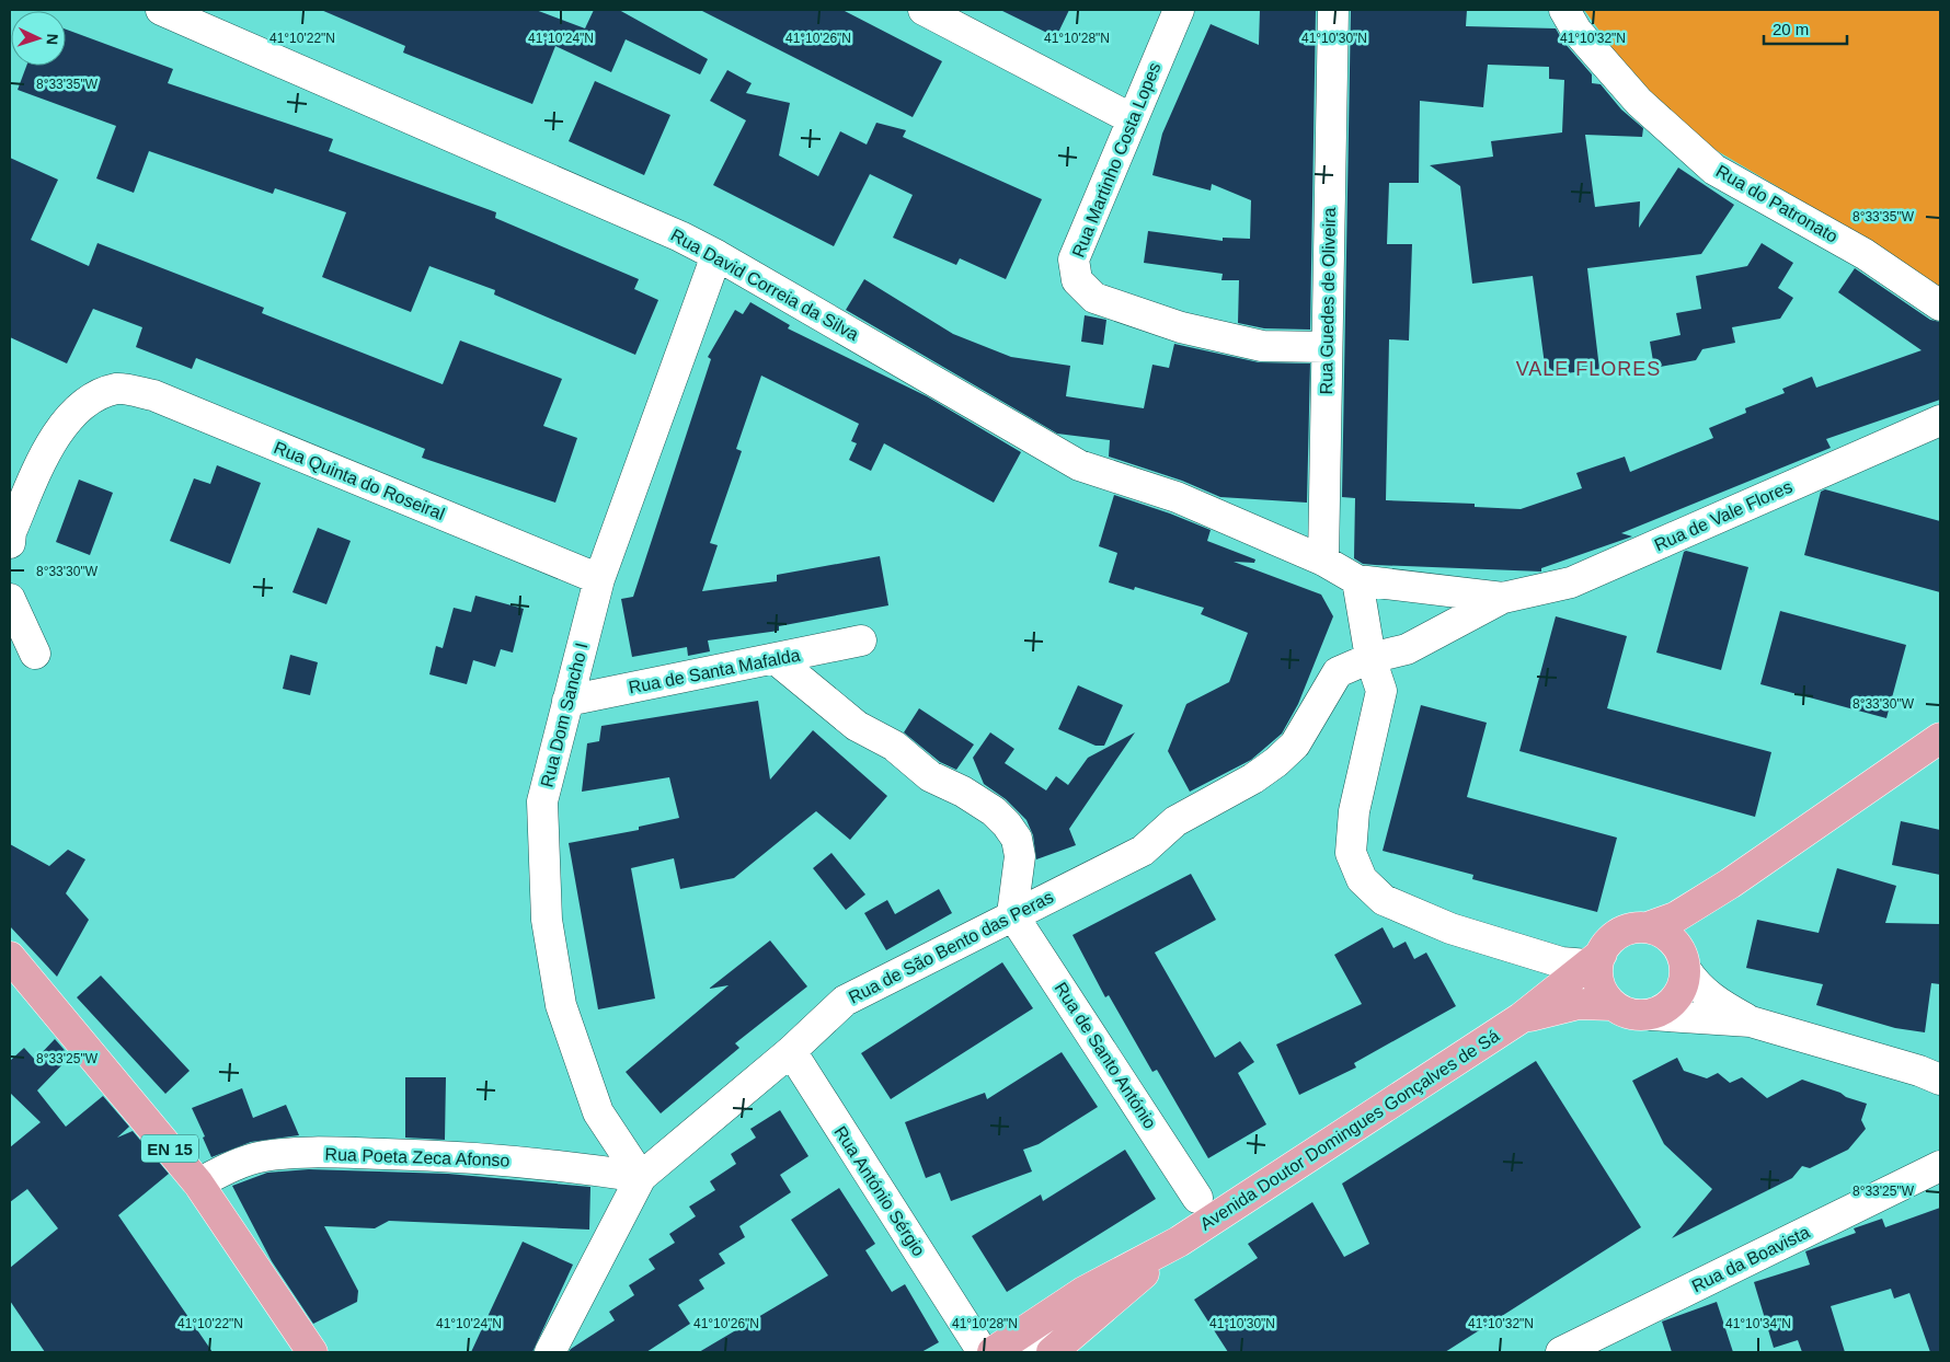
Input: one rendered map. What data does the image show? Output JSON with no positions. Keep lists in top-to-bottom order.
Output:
{
  "streets": {
    "main road": ["Avenida Doutor Domingues Gonçalves de Sá", "EN 15"],
    "street": [
      "Rua Martinho Costa Lopes",
      "Rua do Patronato",
      "Rua David Correia da Silva",
      "Rua Guedes de Oliveira",
      "Rua Quinta do Roseiral",
      "Rua de Vale Flores",
      "Rua de Santa Mafalda",
      "Rua Dom Sancho I",
      "Rua de São Bento das Peras",
      "Rua de Santo António",
      "Rua Poeta Zeca Afonso",
      "Rua António Sérgio",
      "Rua da Boavista"
    ]
  },
  "crossings": [
    ["Rua Martinho Costa Lopes", "Rua Guedes de Oliveira"],
    ["Rua David Correia da Silva", "Rua Guedes de Oliveira"],
    ["Rua David Correia da Silva", "Rua Dom Sancho I"],
    ["Rua Quinta do Roseiral", "Rua Dom Sancho I"],
    ["Rua de Vale Flores", "Rua de São Bento das Peras"],
    ["Rua de Santa Mafalda", "Rua Dom Sancho I"],
    ["Rua Dom Sancho I", "Rua de São Bento das Peras"],
    ["Rua Dom Sancho I", "Rua Poeta Zeca Afonso"],
    ["Rua de São Bento das Peras", "Rua de Santo António"],
    ["Rua de São Bento das Peras", "Rua Poeta Zeca Afonso"],
    ["Rua de São Bento das Peras", "Rua António Sérgio"],
    ["Avenida Doutor Domingues Gonçalves de Sá", "Rua António Sérgio"],
    ["EN 15", "Rua Poeta Zeca Afonso"]
  ],
  "districts": ["VALE FLORES"],
  "scale_bar": "20 m",
  "north": "right",
  "coordinates": [
    "41°10'22\"N",
    "41°10'24\"N",
    "41°10'26\"N",
    "41°10'28\"N",
    "41°10'30\"N",
    "41°10'32\"N",
    "8°33'35\"W",
    "8°33'30\"W",
    "8°33'25\"W",
    "41°10'34\"N"
  ]
}
